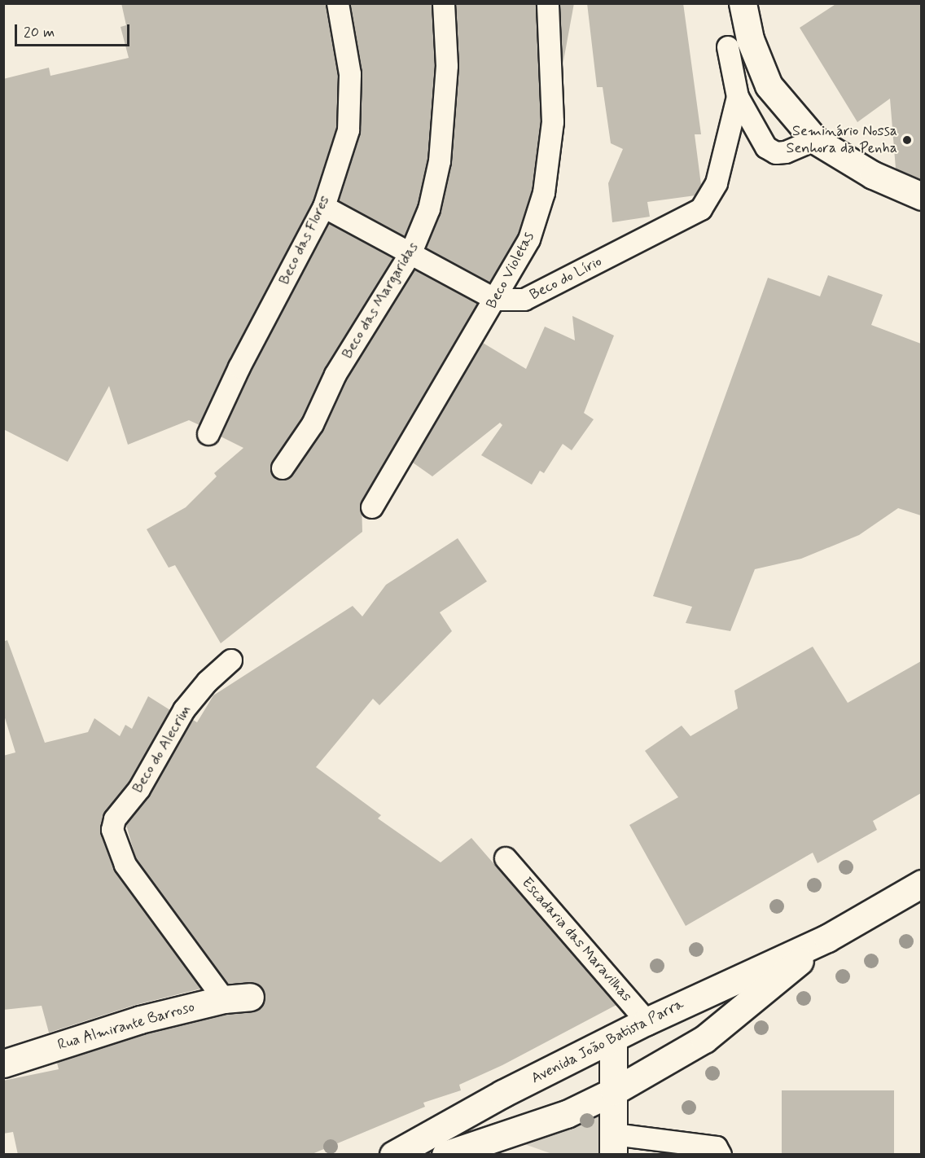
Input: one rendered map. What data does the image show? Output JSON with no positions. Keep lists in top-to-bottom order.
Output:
{
  "streets": {
    "main road": ["Rua Almirante Barroso", "Avenida João Batista Parra"],
    "lane": [
      "Beco das Flores",
      "Beco Violetas",
      "Beco do Lírio",
      "Beco das Margaridas",
      "Beco do Alecrim",
      "Escadaria das Maravilhas"
    ]
  },
  "crossings": [
    ["Beco das Flores", "Beco do Lírio"],
    ["Beco Violetas", "Beco do Lírio"],
    ["Beco do Lírio", "Beco das Margaridas"],
    ["Beco do Alecrim", "Rua Almirante Barroso"],
    ["Escadaria das Maravilhas", "Avenida João Batista Parra"]
  ],
  "places": ["Seminário Nossa Senhora da Penha"],
  "scale_bar": "20 m"
}
